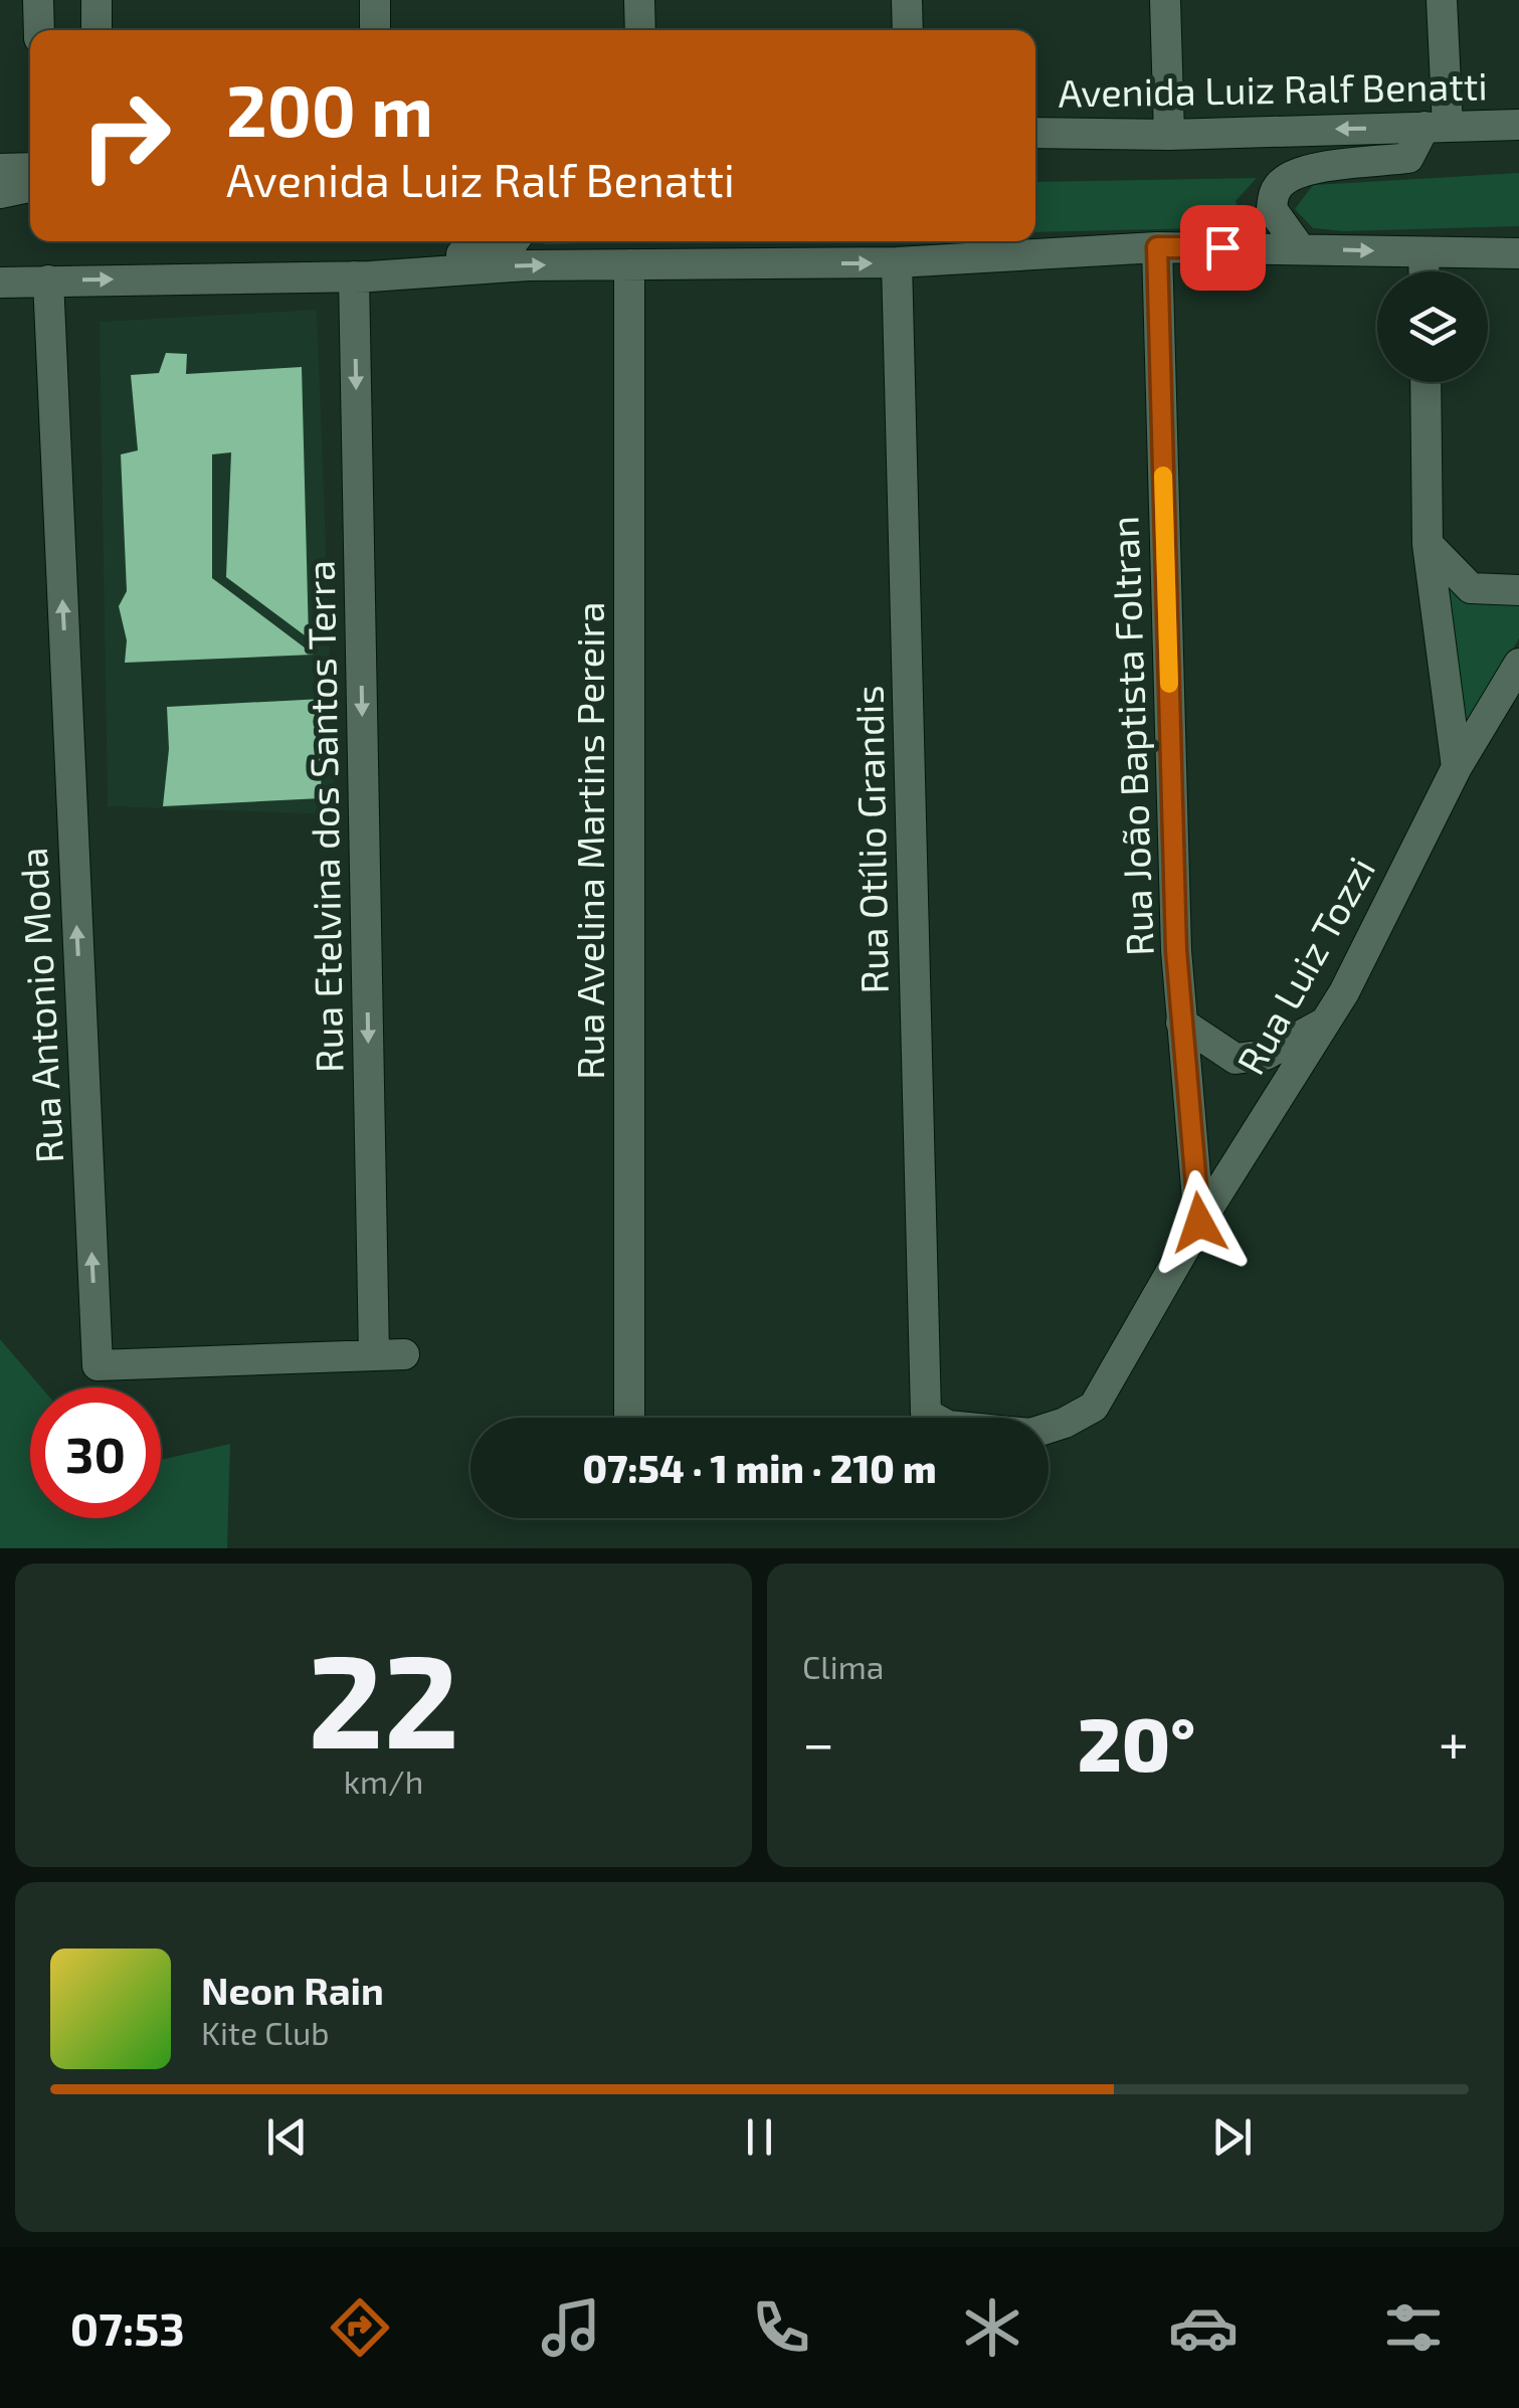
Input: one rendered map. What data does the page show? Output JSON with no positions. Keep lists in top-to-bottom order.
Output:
{
  "streets": {
    "street": [
      "Avenida Luiz Ralf Benatti",
      "Rua João Baptista Foltran",
      "Rua Etelvina dos Santos Terra",
      "Rua Otílio Grandis",
      "Rua Avelina Martins Pereira",
      "Rua Luiz Tozzi",
      "Rua Antonio Moda"
    ]
  },
  "crossings": [
    ["Rua João Baptista Foltran", "Rua Luiz Tozzi"],
    ["Rua Etelvina dos Santos Terra", "Rua Antonio Moda"],
    ["Rua Otílio Grandis", "Rua Luiz Tozzi"]
  ],
  "one_way": ["Rua Etelvina dos Santos Terra", "Rua Antonio Moda"],
  "page": {
    "turn": ["200 m", "Avenida Luiz Ralf Benatti"],
    "limit": "30",
    "trip": "07:54 · 1 min · 210 m",
    "tile": [
      ["22", "km/h"],
      "Clima"
    ],
    "heat": ["−", "20°", "+"],
    "song": ["Neon Rain", "Kite Club"],
    "tabs": "07:53"
  }
}
